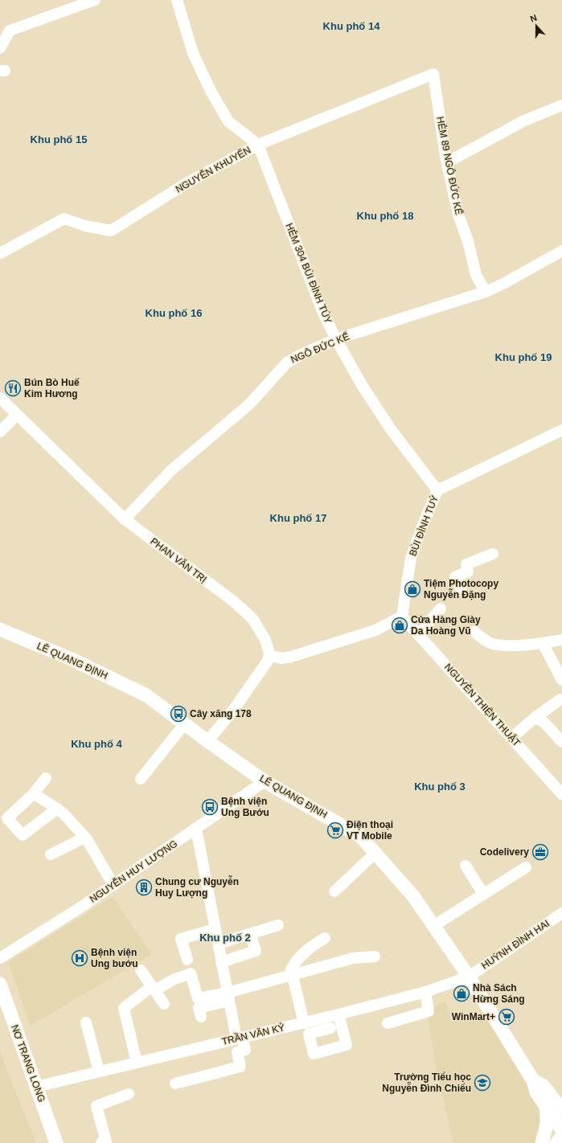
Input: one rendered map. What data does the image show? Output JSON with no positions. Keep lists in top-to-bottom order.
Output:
{
  "streets": {
    "main road": ["LÊ QUANG ĐỊNH", "NƠ TRANG LONG"],
    "street": [
      "HẺM 89 NGÔ ĐỨC KẾ",
      "NGUYỄN KHUYẾN",
      "HẺM 304 BÙI ĐÌNH TÚY",
      "NGÔ ĐỨC KẾ",
      "BÙI ĐÌNH TUÝ",
      "PHAN VĂN TRỊ",
      "NGUYỄN THIỆN THUẬT",
      "NGUYỄN HUY LƯỢNG",
      "HUỲNH ĐÌNH HAI",
      "TRẦN VĂN KỶ"
    ]
  },
  "crossings": [
    ["HẺM 89 NGÔ ĐỨC KẾ", "NGUYỄN KHUYẾN"],
    ["HẺM 89 NGÔ ĐỨC KẾ", "NGÔ ĐỨC KẾ"],
    ["NGUYỄN KHUYẾN", "HẺM 304 BÙI ĐÌNH TÚY"],
    ["HẺM 304 BÙI ĐÌNH TÚY", "NGÔ ĐỨC KẾ"],
    ["HẺM 304 BÙI ĐÌNH TÚY", "BÙI ĐÌNH TUÝ"],
    ["NGÔ ĐỨC KẾ", "PHAN VĂN TRỊ"],
    ["BÙI ĐÌNH TUÝ", "NGUYỄN THIỆN THUẬT"],
    ["LÊ QUANG ĐỊNH", "NGUYỄN HUY LƯỢNG"],
    ["LÊ QUANG ĐỊNH", "HUỲNH ĐÌNH HAI"],
    ["LÊ QUANG ĐỊNH", "TRẦN VĂN KỶ"],
    ["HUỲNH ĐÌNH HAI", "TRẦN VĂN KỶ"],
    ["TRẦN VĂN KỶ", "NƠ TRANG LONG"]
  ],
  "districts": [
    "Khu phố 14",
    "Khu phố 15",
    "Khu phố 18",
    "Khu phố 16",
    "Khu phố 19",
    "Khu phố 17",
    "Khu phố 4",
    "Khu phố 3",
    "Khu phố 2"
  ],
  "places": {
    "restaurant": ["Bún Bò Huế Kim Hương"],
    "shop": ["Tiệm Photocopy Nguyễn Đặng", "Cửa Hàng Giày Da Hoàng Vũ", "Nhà Sách Hừng Sáng"],
    "bus stop": ["Cây xăng 178", "Bệnh viện Ung Bướu"],
    "supermarket": ["Điện thoại VT Mobile", "WinMart+"],
    "office": ["Codelivery"],
    "building": ["Chung cư Nguyễn Huy Lượng"],
    "hospital": ["Bệnh viện Ung bướu"],
    "school or university": ["Trường Tiểu học Nguyễn Đình Chiểu"]
  },
  "north": "top"
}
